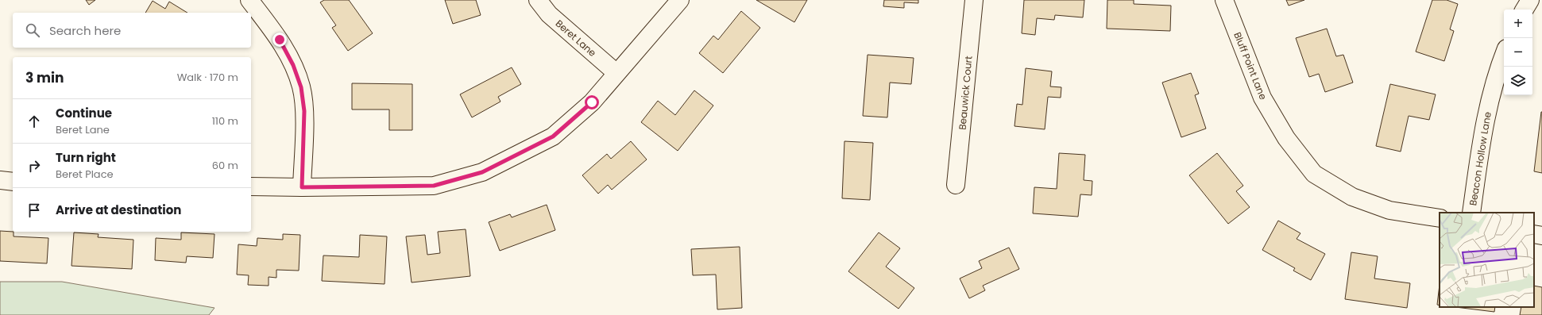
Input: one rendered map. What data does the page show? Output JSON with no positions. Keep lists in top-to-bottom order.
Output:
{
  "streets": {
    "street": [
      "Beret Lane",
      "Bluff Point Lane",
      "Beauwick Court",
      "Beacon Hollow Lane"
    ]
  },
  "page": {
    "map_buttons": ["+", "−"],
    "search": "Search here",
    "heading": ["3 min", "Walk · 170 m"],
    "list": [
      ["Continue", "Beret Lane", "110 m"],
      ["Turn right", "Beret Place", "60 m"],
      "Arrive at destination"
    ]
  }
}
